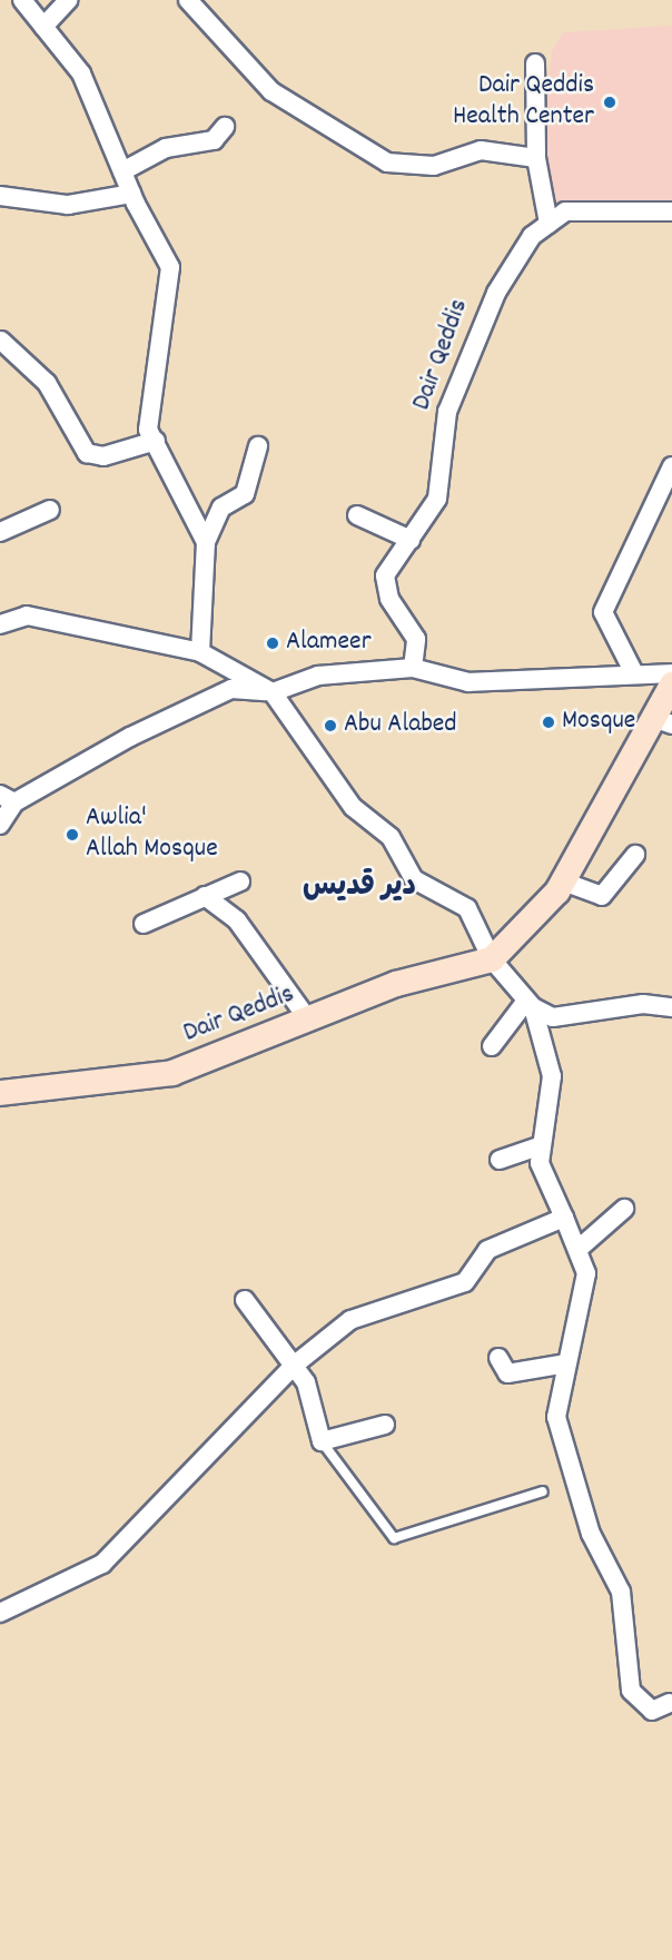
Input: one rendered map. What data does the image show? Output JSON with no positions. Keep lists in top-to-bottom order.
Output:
{
  "streets": {
    "main road": ["Dair Qeddis"]
  },
  "districts": ["دير قديس"],
  "places": [
    "Dair Qeddis Health Center",
    "Alameer",
    "Mosque",
    "Abu Alabed",
    "Awlia' Allah Mosque"
  ]
}
